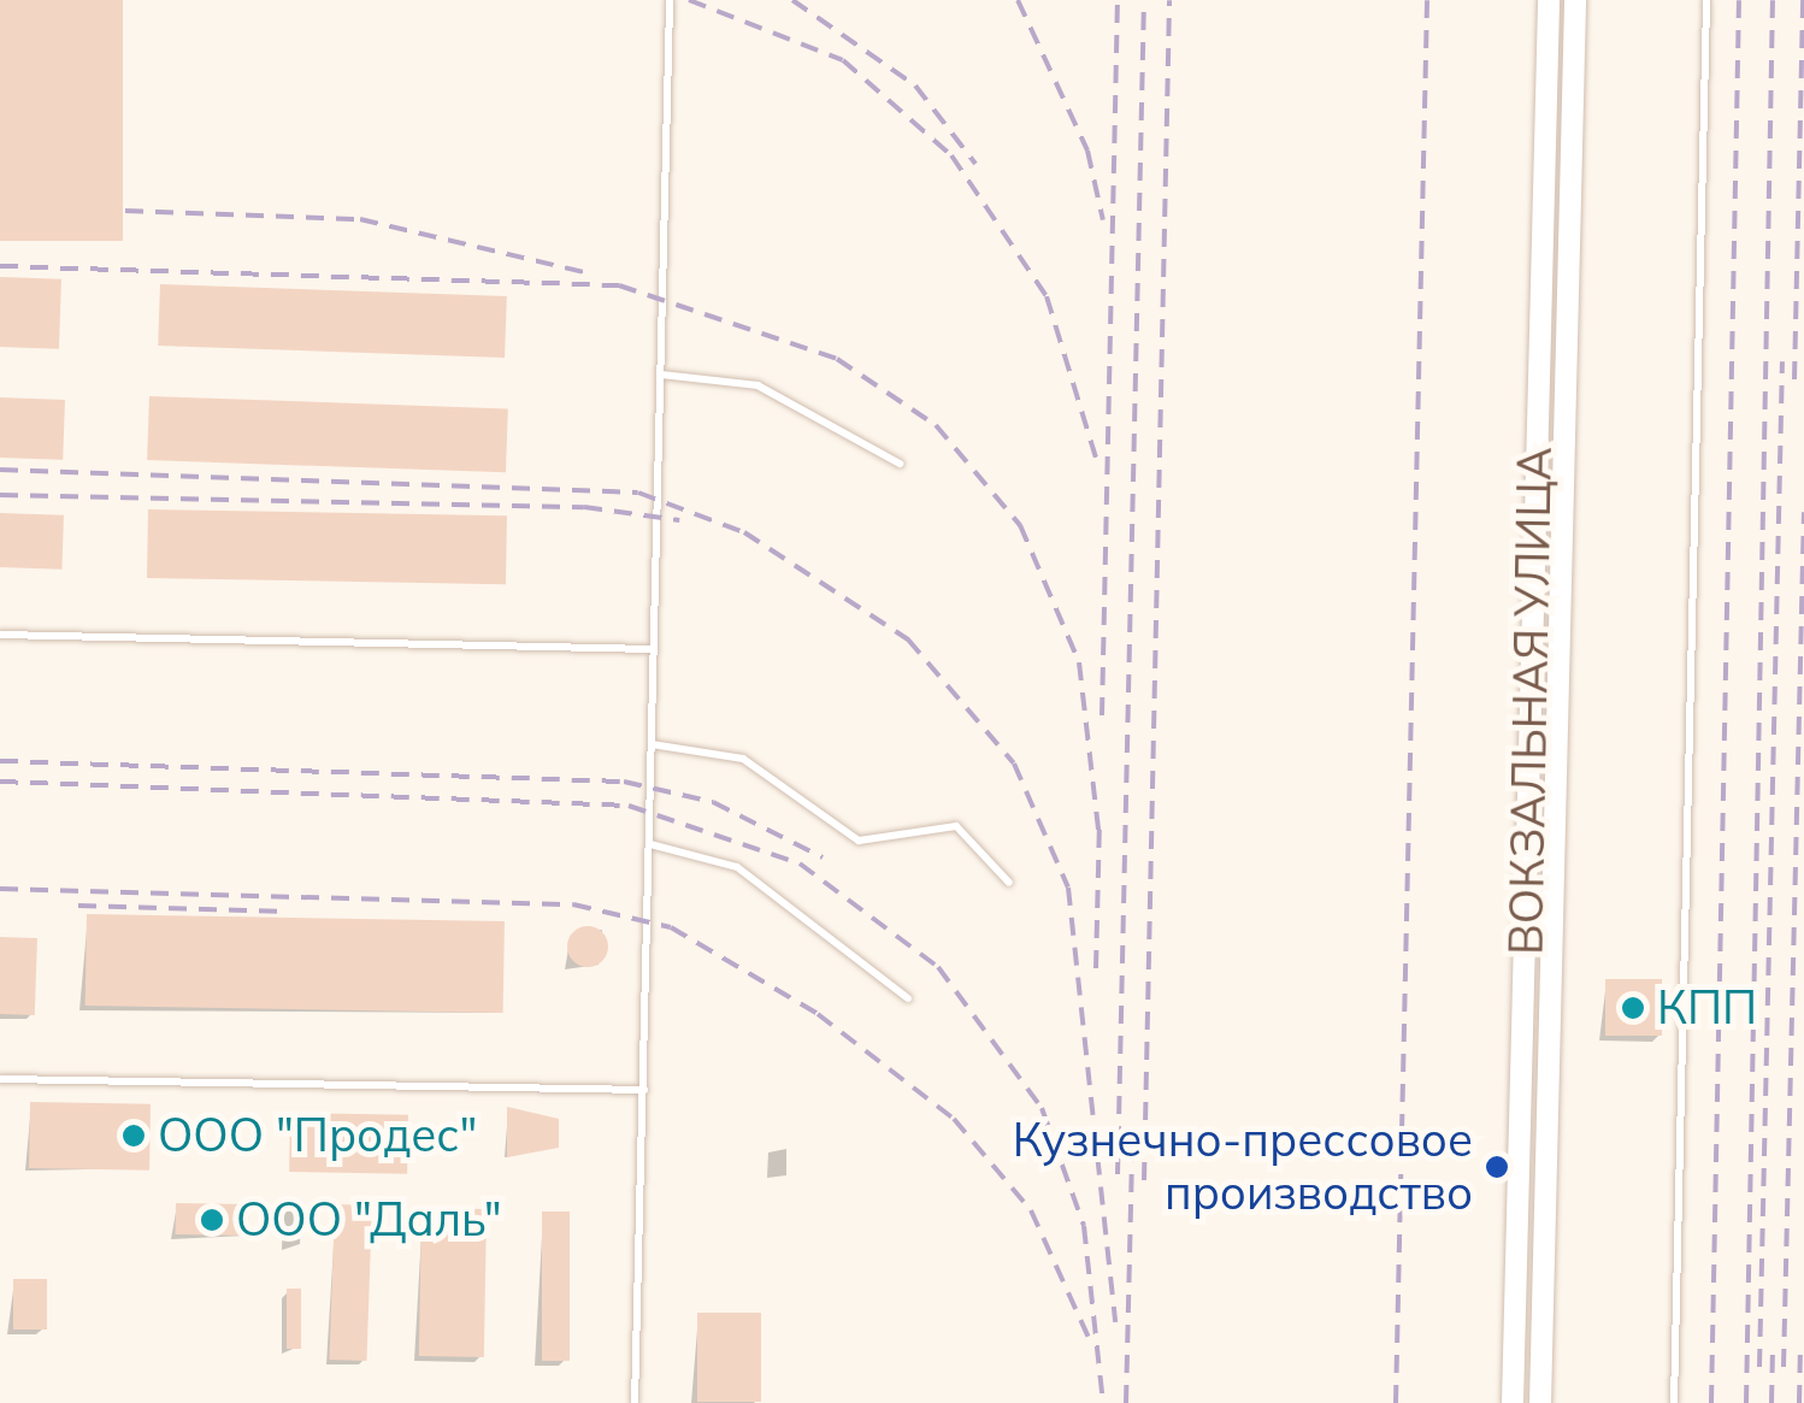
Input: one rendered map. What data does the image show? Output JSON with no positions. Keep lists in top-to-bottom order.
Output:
{
  "streets": {
    "main road": ["ВОКЗАЛЬНАЯ УЛИЦА"]
  },
  "places": [
    "КПП",
    "ООО \"Продес\"",
    "Кузнечно-прессовое производство",
    "ООО \"Даль\""
  ]
}
